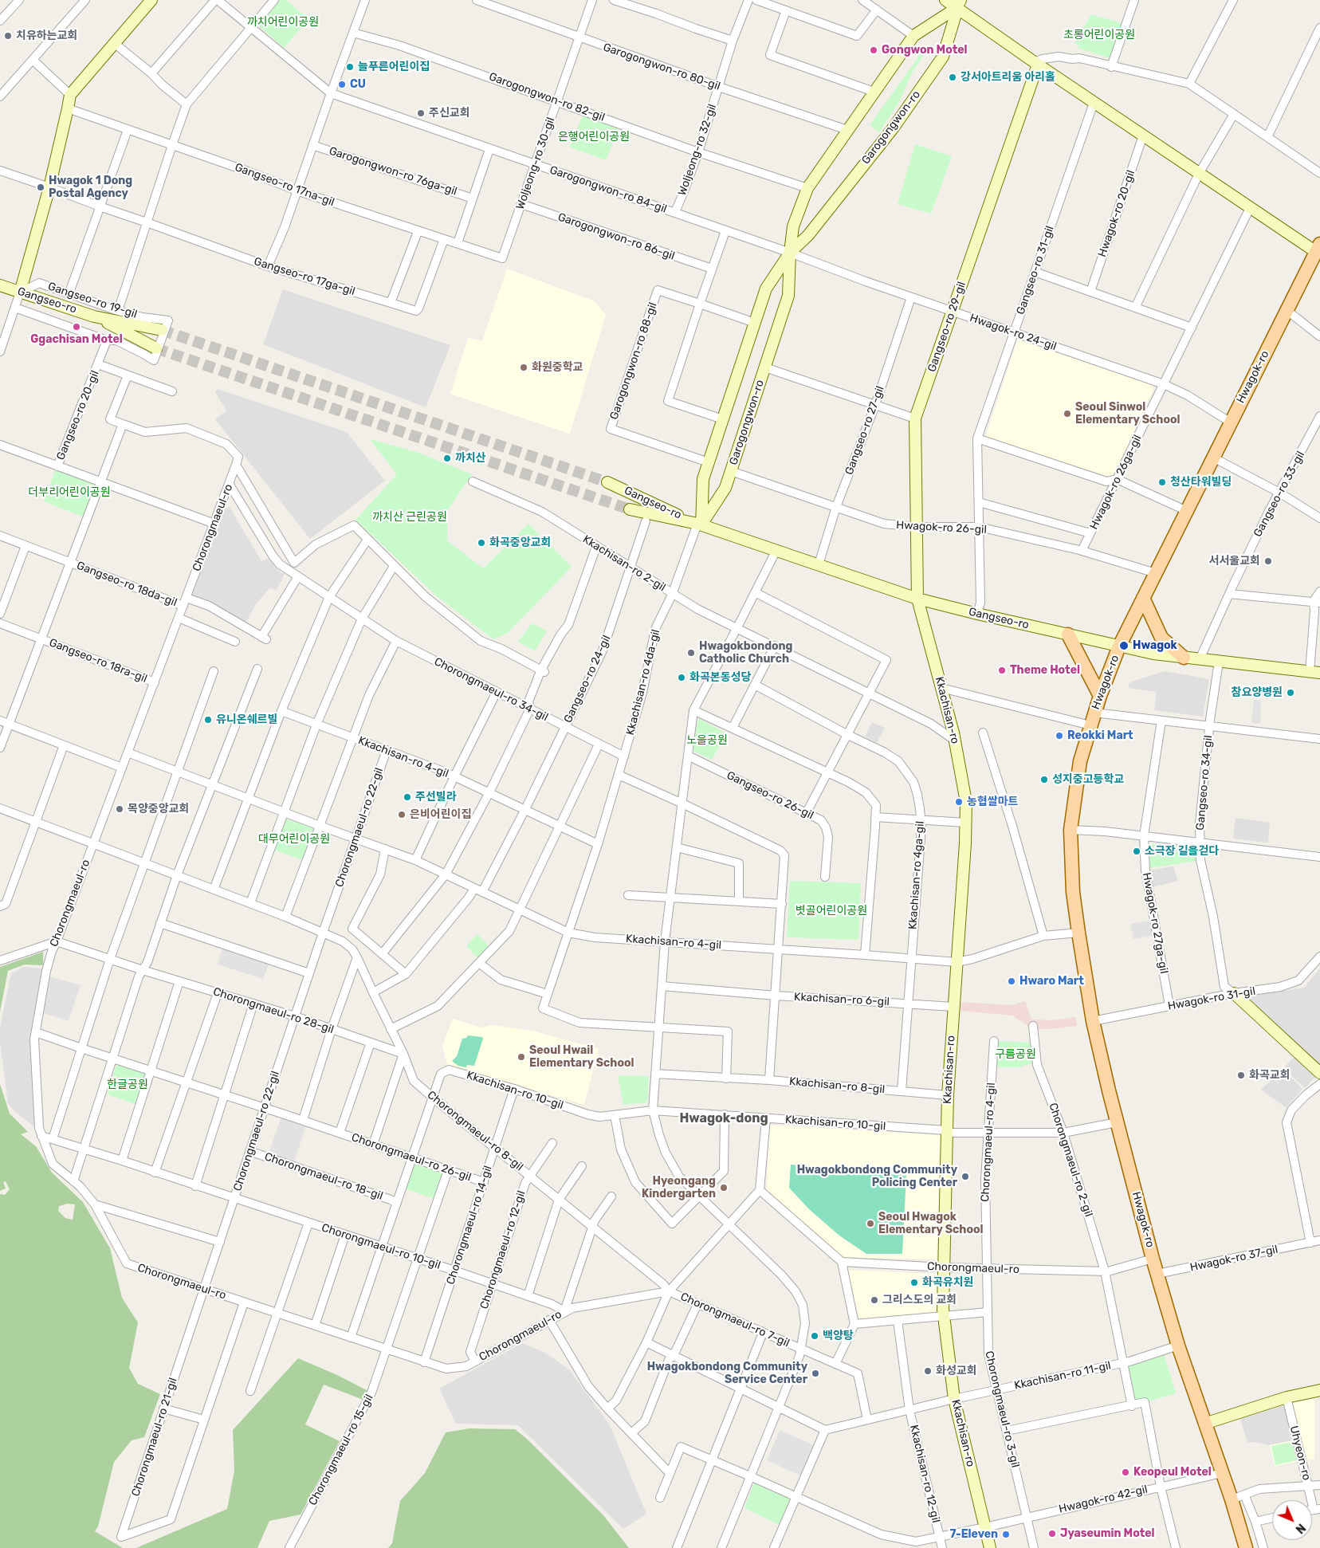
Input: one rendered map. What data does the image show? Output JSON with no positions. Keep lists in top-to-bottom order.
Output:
{
  "streets": {
    "main road": ["Hwagok-ro"],
    "street": [
      "Garogongwon-ro 80-gil",
      "Garogongwon-ro 82-gil",
      "Garogongwon-ro",
      "Woljeong-ro 32-gil",
      "Woljeong-ro 30-gil",
      "Garogongwon-ro 76ga-gil",
      "Gangseo-ro 17na-gil",
      "Garogongwon-ro 84-gil",
      "Hwagok-ro 20-gil",
      "Garogongwon-ro 86-gil",
      "Gangseo-ro 31-gil",
      "Gangseo-ro 17ga-gil",
      "Gangseo-ro",
      "Gangseo-ro 19-gil",
      "Gangseo-ro 29-gil",
      "Hwagok-ro 24-gil",
      "Garogongwon-ro 88-gil",
      "Gangseo-ro 20-gil",
      "Gangseo-ro 27-gil",
      "Hwagok-ro 26ga-gil",
      "Gangseo-ro 33-gil",
      "Chorongmaeul-ro",
      "Hwagok-ro 26-gil",
      "Kkachisan-ro 2-gil",
      "Gangseo-ro 18da-gil",
      "Gangseo-ro 18ra-gil",
      "Gangseo-ro 24-gil",
      "Kkachisan-ro 4da-gil",
      "Chorongmaeul-ro 34-gil",
      "Kkachisan-ro",
      "Kkachisan-ro 4-gil",
      "Gangseo-ro 34-gil",
      "Gangseo-ro 26-gil",
      "Chorongmaeul-ro 22-gil",
      "Kkachisan-ro 4ga-gil",
      "Hwagok-ro 27ga-gil",
      "Hwagok-ro 31-gil",
      "Kkachisan-ro 6-gil",
      "Chorongmaeul-ro 28-gil",
      "Kkachisan-ro 8-gil",
      "Kkachisan-ro 10-gil",
      "Chorongmaeul-ro 8-gil",
      "Chorongmaeul-ro 4-gil",
      "Chorongmaeul-ro 26-gil",
      "Chorongmaeul-ro 2-gil",
      "Chorongmaeul-ro 18-gil",
      "Chorongmaeul-ro 14-gil",
      "Chorongmaeul-ro 10-gil",
      "Chorongmaeul-ro 12-gil",
      "Hwagok-ro 37-gil",
      "Chorongmaeul-ro 7-gil",
      "Kkachisan-ro 11-gil",
      "Chorongmaeul-ro 3-gil",
      "Chorongmaeul-ro 21-gil",
      "Chorongmaeul-ro 15-gil",
      "Uhyeon-ro",
      "Kkachisan-ro 12-gil",
      "Hwagok-ro 42-gil"
    ]
  },
  "crossings": [
    ["Garogongwon-ro 80-gil", "Garogongwon-ro"],
    ["Garogongwon-ro 80-gil", "Woljeong-ro 32-gil"],
    ["Garogongwon-ro 80-gil", "Woljeong-ro 30-gil"],
    ["Garogongwon-ro 82-gil", "Garogongwon-ro"],
    ["Garogongwon-ro 82-gil", "Woljeong-ro 32-gil"],
    ["Garogongwon-ro 82-gil", "Woljeong-ro 30-gil"],
    ["Garogongwon-ro", "Garogongwon-ro 84-gil"],
    ["Garogongwon-ro", "Gangseo-ro"],
    ["Garogongwon-ro", "Hwagok-ro 24-gil"],
    ["Garogongwon-ro", "Garogongwon-ro 88-gil"],
    ["Garogongwon-ro", "Hwagok-ro 26-gil"],
    ["Garogongwon-ro", "Kkachisan-ro 4da-gil"],
    ["Woljeong-ro 32-gil", "Garogongwon-ro 84-gil"],
    ["Woljeong-ro 30-gil", "Gangseo-ro 17na-gil"],
    ["Woljeong-ro 30-gil", "Garogongwon-ro 84-gil"],
    ["Woljeong-ro 30-gil", "Garogongwon-ro 86-gil"],
    ["Gangseo-ro 17na-gil", "Gangseo-ro 17ga-gil"],
    ["Garogongwon-ro 84-gil", "Hwagok-ro 24-gil"],
    ["Gangseo-ro 31-gil", "Gangseo-ro"],
    ["Gangseo-ro 31-gil", "Hwagok-ro 24-gil"],
    ["Gangseo-ro 31-gil", "Hwagok-ro 26-gil"],
    ["Gangseo-ro", "Gangseo-ro 19-gil"],
    ["Gangseo-ro", "Gangseo-ro 29-gil"],
    ["Gangseo-ro", "Hwagok-ro"],
    ["Gangseo-ro", "Gangseo-ro 27-gil"],
    ["Gangseo-ro", "Gangseo-ro 33-gil"],
    ["Gangseo-ro", "Kkachisan-ro 4da-gil"],
    ["Gangseo-ro", "Kkachisan-ro"],
    ["Gangseo-ro", "Gangseo-ro 34-gil"],
    ["Gangseo-ro 19-gil", "Gangseo-ro 20-gil"],
    ["Gangseo-ro 29-gil", "Hwagok-ro 24-gil"],
    ["Gangseo-ro 29-gil", "Hwagok-ro 26-gil"],
    ["Gangseo-ro 29-gil", "Kkachisan-ro"],
    ["Hwagok-ro 24-gil", "Hwagok-ro"],
    ["Hwagok-ro 24-gil", "Gangseo-ro 27-gil"],
    ["Hwagok-ro 24-gil", "Hwagok-ro 26ga-gil"],
    ["Hwagok-ro", "Chorongmaeul-ro"],
    ["Hwagok-ro", "Hwagok-ro 26-gil"],
    ["Hwagok-ro", "Hwagok-ro 31-gil"],
    ["Hwagok-ro", "Kkachisan-ro 10-gil"],
    ["Hwagok-ro", "Hwagok-ro 37-gil"],
    ["Hwagok-ro", "Kkachisan-ro 11-gil"],
    ["Hwagok-ro", "Hwagok-ro 42-gil"],
    ["Gangseo-ro 27-gil", "Hwagok-ro 26-gil"],
    ["Hwagok-ro 26ga-gil", "Hwagok-ro 26-gil"],
    ["Chorongmaeul-ro", "Gangseo-ro 18da-gil"],
    ["Chorongmaeul-ro", "Gangseo-ro 18ra-gil"],
    ["Chorongmaeul-ro", "Chorongmaeul-ro 34-gil"],
    ["Chorongmaeul-ro", "Kkachisan-ro"],
    ["Chorongmaeul-ro", "Kkachisan-ro 4-gil"],
    ["Chorongmaeul-ro", "Chorongmaeul-ro 22-gil"],
    ["Chorongmaeul-ro", "Chorongmaeul-ro 28-gil"],
    ["Chorongmaeul-ro", "Chorongmaeul-ro 8-gil"],
    ["Chorongmaeul-ro", "Chorongmaeul-ro 4-gil"],
    ["Chorongmaeul-ro", "Chorongmaeul-ro 26-gil"],
    ["Chorongmaeul-ro", "Chorongmaeul-ro 2-gil"],
    ["Chorongmaeul-ro", "Chorongmaeul-ro 18-gil"],
    ["Chorongmaeul-ro", "Chorongmaeul-ro 14-gil"],
    ["Chorongmaeul-ro", "Chorongmaeul-ro 10-gil"],
    ["Chorongmaeul-ro", "Chorongmaeul-ro 12-gil"],
    ["Chorongmaeul-ro", "Chorongmaeul-ro 7-gil"],
    ["Chorongmaeul-ro", "Chorongmaeul-ro 3-gil"],
    ["Chorongmaeul-ro", "Chorongmaeul-ro 21-gil"],
    ["Chorongmaeul-ro", "Chorongmaeul-ro 15-gil"],
    ["Kkachisan-ro 2-gil", "Gangseo-ro 24-gil"],
    ["Kkachisan-ro 2-gil", "Kkachisan-ro 4da-gil"],
    ["Kkachisan-ro 2-gil", "Kkachisan-ro"],
    ["Gangseo-ro 18da-gil", "Gangseo-ro 18ra-gil"],
    ["Gangseo-ro 24-gil", "Chorongmaeul-ro 34-gil"],
    ["Gangseo-ro 24-gil", "Kkachisan-ro 4-gil"],
    ["Kkachisan-ro 4da-gil", "Chorongmaeul-ro 34-gil"],
    ["Kkachisan-ro 4da-gil", "Kkachisan-ro 4-gil"],
    ["Chorongmaeul-ro 34-gil", "Kkachisan-ro 4-gil"],
    ["Kkachisan-ro", "Kkachisan-ro 4-gil"],
    ["Kkachisan-ro", "Kkachisan-ro 6-gil"],
    ["Kkachisan-ro", "Kkachisan-ro 8-gil"],
    ["Kkachisan-ro", "Kkachisan-ro 10-gil"],
    ["Kkachisan-ro", "Kkachisan-ro 11-gil"],
    ["Kkachisan-ro", "Kkachisan-ro 12-gil"],
    ["Kkachisan-ro", "Hwagok-ro 42-gil"],
    ["Kkachisan-ro 4-gil", "Chorongmaeul-ro 22-gil"],
    ["Kkachisan-ro 4-gil", "Kkachisan-ro 4ga-gil"],
    ["Gangseo-ro 34-gil", "Hwagok-ro 31-gil"],
    ["Chorongmaeul-ro 22-gil", "Chorongmaeul-ro 28-gil"],
    ["Chorongmaeul-ro 22-gil", "Chorongmaeul-ro 8-gil"],
    ["Chorongmaeul-ro 22-gil", "Chorongmaeul-ro 26-gil"],
    ["Chorongmaeul-ro 22-gil", "Chorongmaeul-ro 18-gil"],
    ["Chorongmaeul-ro 22-gil", "Chorongmaeul-ro 10-gil"],
    ["Chorongmaeul-ro 22-gil", "Chorongmaeul-ro 21-gil"],
    ["Hwagok-ro 27ga-gil", "Hwagok-ro 31-gil"],
    ["Chorongmaeul-ro 28-gil", "Chorongmaeul-ro 8-gil"],
    ["Chorongmaeul-ro 28-gil", "Chorongmaeul-ro 26-gil"],
    ["Kkachisan-ro 10-gil", "Chorongmaeul-ro 8-gil"],
    ["Kkachisan-ro 10-gil", "Chorongmaeul-ro 4-gil"],
    ["Kkachisan-ro 10-gil", "Chorongmaeul-ro 2-gil"],
    ["Kkachisan-ro 10-gil", "Chorongmaeul-ro 18-gil"],
    ["Kkachisan-ro 10-gil", "Chorongmaeul-ro 14-gil"],
    ["Chorongmaeul-ro 8-gil", "Chorongmaeul-ro 18-gil"],
    ["Chorongmaeul-ro 8-gil", "Chorongmaeul-ro 14-gil"],
    ["Chorongmaeul-ro 8-gil", "Chorongmaeul-ro 12-gil"],
    ["Chorongmaeul-ro 8-gil", "Chorongmaeul-ro 7-gil"],
    ["Chorongmaeul-ro 4-gil", "Chorongmaeul-ro 3-gil"],
    ["Chorongmaeul-ro 26-gil", "Chorongmaeul-ro 18-gil"],
    ["Chorongmaeul-ro 26-gil", "Chorongmaeul-ro 14-gil"],
    ["Chorongmaeul-ro 26-gil", "Chorongmaeul-ro 15-gil"],
    ["Chorongmaeul-ro 18-gil", "Chorongmaeul-ro 10-gil"],
    ["Chorongmaeul-ro 14-gil", "Chorongmaeul-ro 10-gil"],
    ["Chorongmaeul-ro 10-gil", "Chorongmaeul-ro 12-gil"],
    ["Chorongmaeul-ro 10-gil", "Chorongmaeul-ro 15-gil"],
    ["Kkachisan-ro 11-gil", "Chorongmaeul-ro 3-gil"],
    ["Kkachisan-ro 11-gil", "Kkachisan-ro 12-gil"],
    ["Chorongmaeul-ro 3-gil", "Hwagok-ro 42-gil"],
    ["Kkachisan-ro 12-gil", "Hwagok-ro 42-gil"]
  ],
  "districts": ["Hwagok-dong"],
  "parks": [
    "까치어린이공원",
    "초롱어린이공원",
    "은행어린이공원",
    "더부리어린이공원",
    "까치산 근린공원",
    "노을공원",
    "대무어린이공원",
    "볏골어린이공원",
    "구름공원",
    "한글공원"
  ],
  "places": [
    "치유하는교회",
    "Gongwon Motel",
    "늘푸른어린이집",
    "강서아트리움 아리홀",
    "CU",
    "주신교회",
    "Hwagok 1 Dong Postal Agency",
    "Ggachisan Motel",
    "화원중학교",
    "Seoul Sinwol Elementary School",
    "까치산",
    "청산타워빌딩",
    "화곡중앙교회",
    "서서울교회",
    "Hwagok",
    "Hwagokbondong Catholic Church",
    "Theme Hotel",
    "화곡본동성당",
    "참요양병원",
    "유니온쉐르빌",
    "Reokki Mart",
    "성지중고등학교",
    "주선빌라",
    "농협쌀마트",
    "목양중앙교회",
    "은비어린이집",
    "소극장 길을걷다",
    "Hwaro Mart",
    "Seoul Hwail Elementary School",
    "화곡교회",
    "Hwagokbondong Community Policing Center",
    "Hyeongang Kindergarten",
    "Seoul Hwagok Elementary School",
    "화곡유치원",
    "그리스도의 교회",
    "백양탕",
    "화성교회",
    "Hwagokbondong Community Service Center",
    "Keopeul Motel",
    "Jyaseumin Motel",
    "7-Eleven"
  ],
  "north": "bottom right"
}
